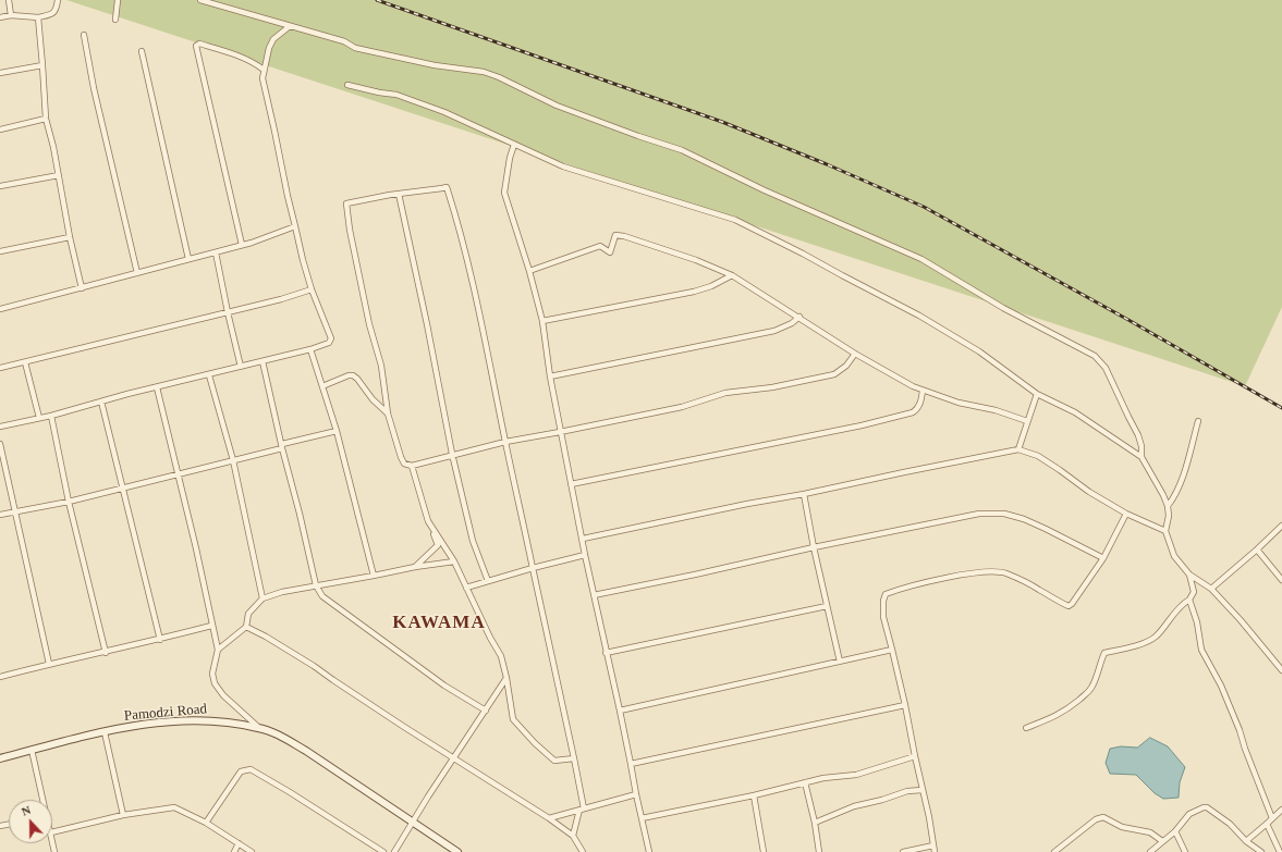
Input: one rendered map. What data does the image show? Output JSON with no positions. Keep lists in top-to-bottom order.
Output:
{
  "streets": {
    "street": ["Pamodzi Road"]
  },
  "districts": ["KAWAMA"],
  "north": "top"
}
